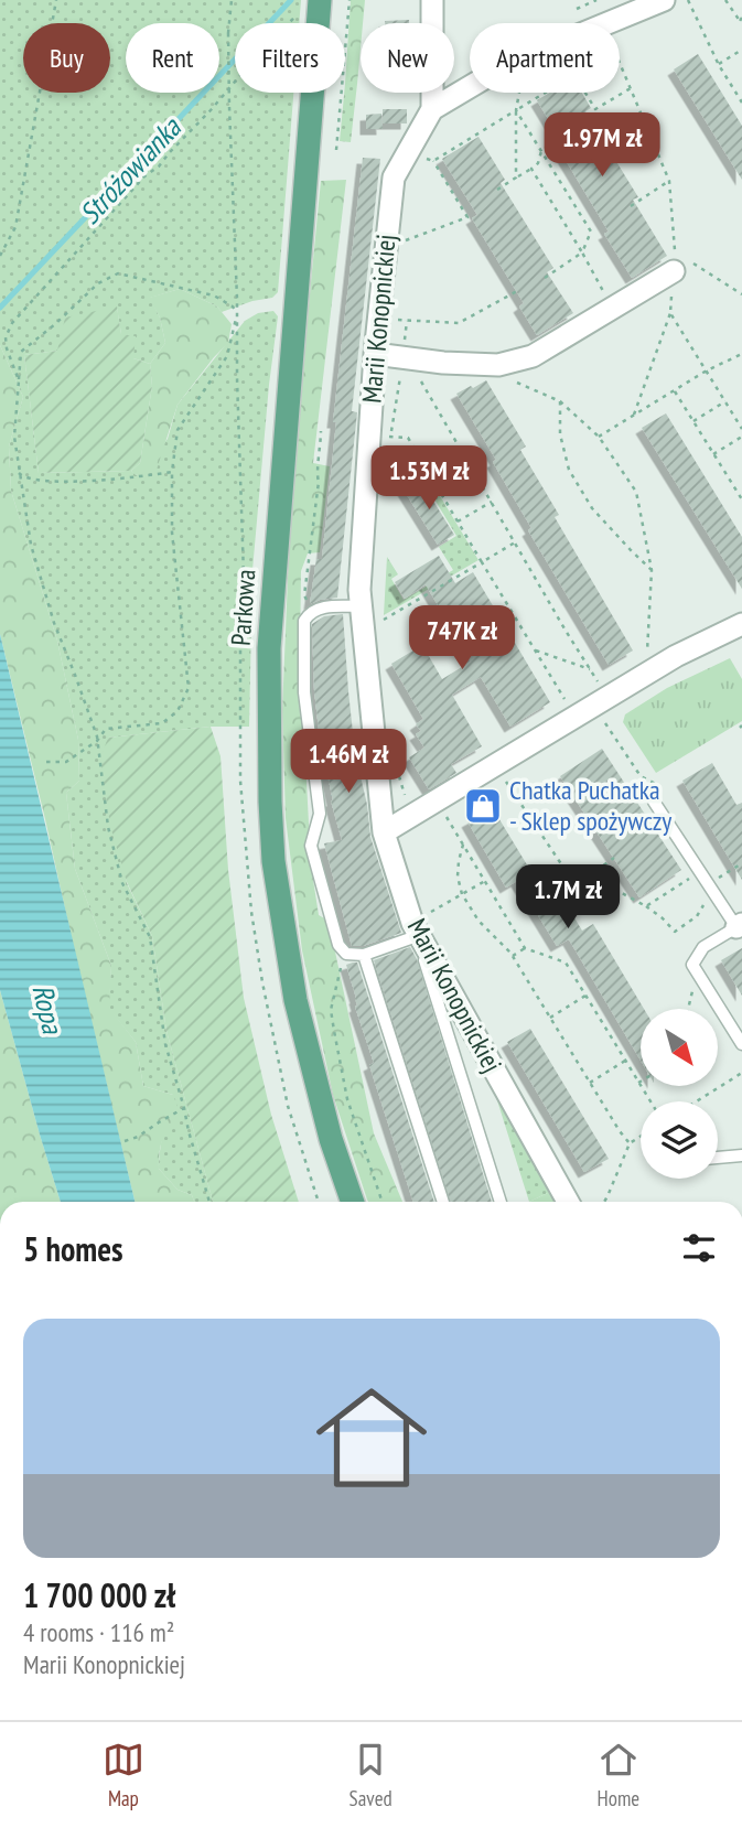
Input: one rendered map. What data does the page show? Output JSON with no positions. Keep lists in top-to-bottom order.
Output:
{
  "streets": {
    "main road": ["Parkowa"],
    "street": ["Marii Konopnickiej"]
  },
  "water": ["Stróżowianka", "Ropa"],
  "places": {
    "shop": ["Chatka Puchatka - Sklep spożywczy"]
  },
  "north": "bottom right",
  "page": {
    "chip": [
      "Buy",
      "Rent",
      "Filters",
      "New",
      "Apartment"
    ],
    "price": [
      "1.97M zł",
      "1.53M zł",
      "747K zł",
      "1.46M zł",
      "1.7M zł"
    ],
    "heading": "5 homes",
    "list": [
      {
        "name": "1 700 000 zł",
        "note": "4 rooms · 116 m² · Marii Konopnickiej"
      }
    ],
    "tabs": ["Map", "Saved", "Home"]
  }
}
